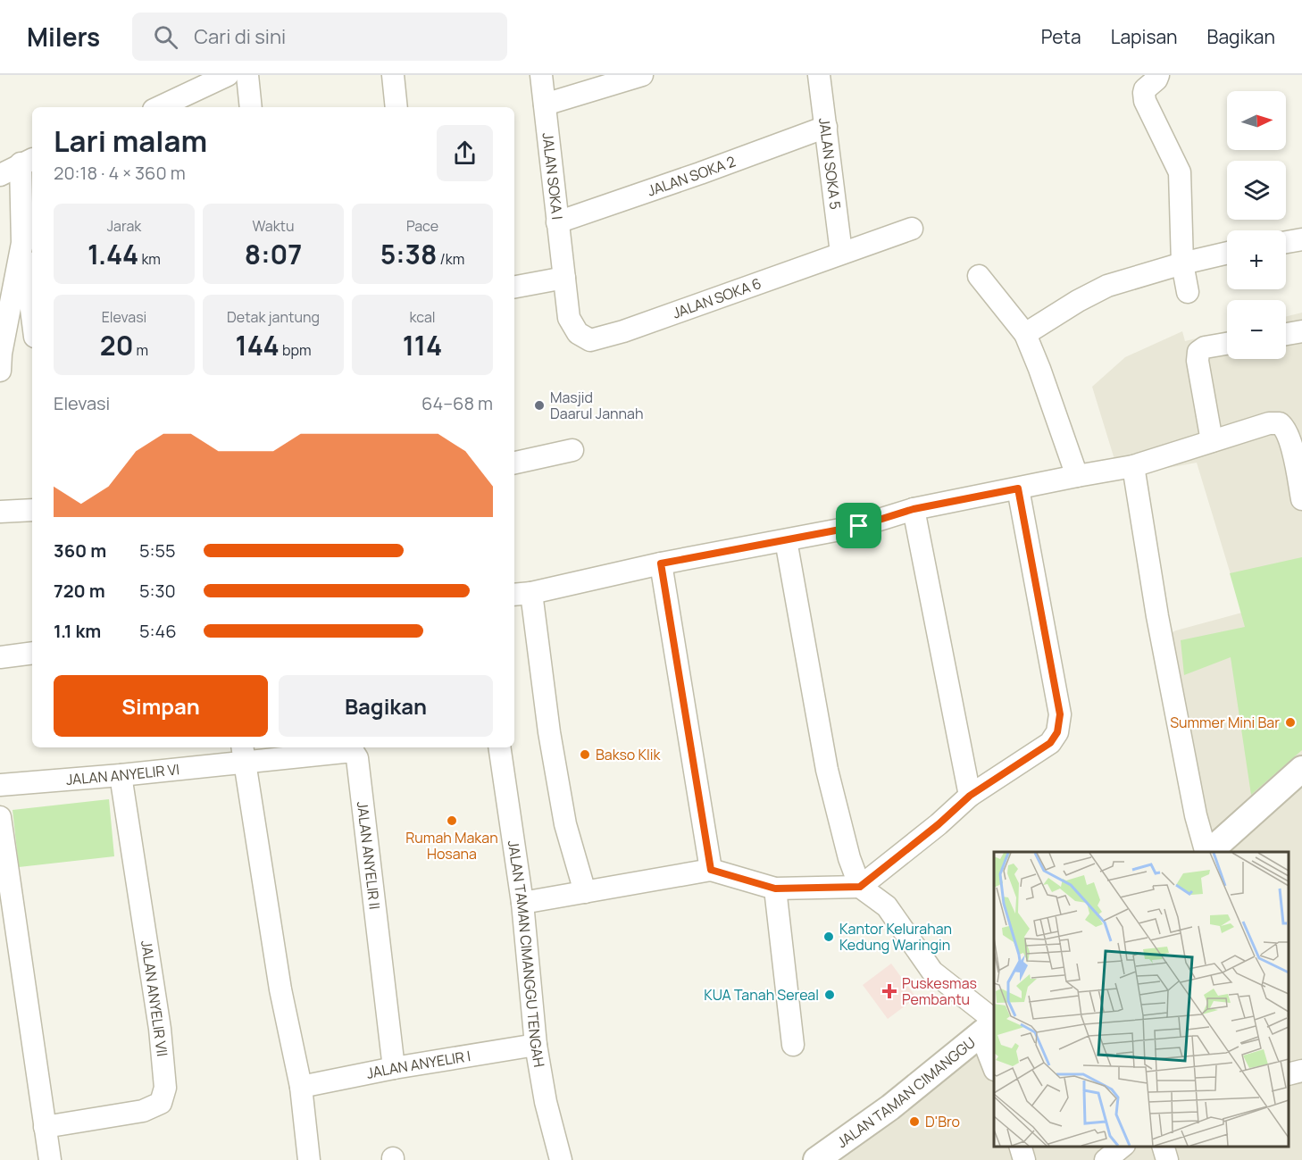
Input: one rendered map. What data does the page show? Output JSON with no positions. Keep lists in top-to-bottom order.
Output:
{
  "streets": {
    "street": [
      "JALAN SOKA 5",
      "JALAN SOKA 2",
      "JALAN SOKA I",
      "JALAN SOKA 6",
      "JALAN ANYELIR VI",
      "JALAN ANYELIR II",
      "JALAN TAMAN CIMANGGU TENGAH",
      "JALAN ANYELIR VII",
      "JALAN ANYELIR I",
      "JALAN TAMAN CIMANGGU"
    ]
  },
  "crossings": [
    ["JALAN SOKA 5", "JALAN SOKA 2"],
    ["JALAN SOKA 5", "JALAN SOKA 6"],
    ["JALAN SOKA 2", "JALAN SOKA I"],
    ["JALAN SOKA I", "JALAN SOKA 6"],
    ["JALAN ANYELIR VI", "JALAN ANYELIR II"],
    ["JALAN ANYELIR VI", "JALAN ANYELIR VII"],
    ["JALAN ANYELIR II", "JALAN ANYELIR I"],
    ["JALAN TAMAN CIMANGGU TENGAH", "JALAN ANYELIR I"]
  ],
  "places": {
    "other": [
      "Masjid Daarul Jannah",
      "Summer Mini Bar",
      "Bakso Klik",
      "Rumah Makan Hosana",
      "Kantor Kelurahan Kedung Waringin",
      "KUA Tanah Sereal",
      "D'Bro"
    ],
    "health": ["Puskesmas Pembantu"]
  },
  "north": "right",
  "page": {
    "header": "Milers",
    "search": "Cari di sini",
    "nav": ["Peta", "Lapisan", "Bagikan"],
    "map_buttons": ["+", "−"],
    "heading": ["Lari malam", "20:18 · 4 × 360 m"],
    "stats": [
      ["Jarak", "1.44 km"],
      ["Waktu", "8:07"],
      ["Pace", "5:38 /km"],
      ["Elevasi", "20 m"],
      ["Detak jantung", "144 bpm"],
      ["kcal", "114"]
    ],
    "chart": ["Elevasi", "64–68 m"],
    "list": [
      {
        "name": "360 m",
        "note": "5:55"
      },
      {
        "name": "720 m",
        "note": "5:30"
      },
      {
        "name": "1.1 km",
        "note": "5:46"
      }
    ],
    "buttons": ["Simpan", "Bagikan"]
  }
}
